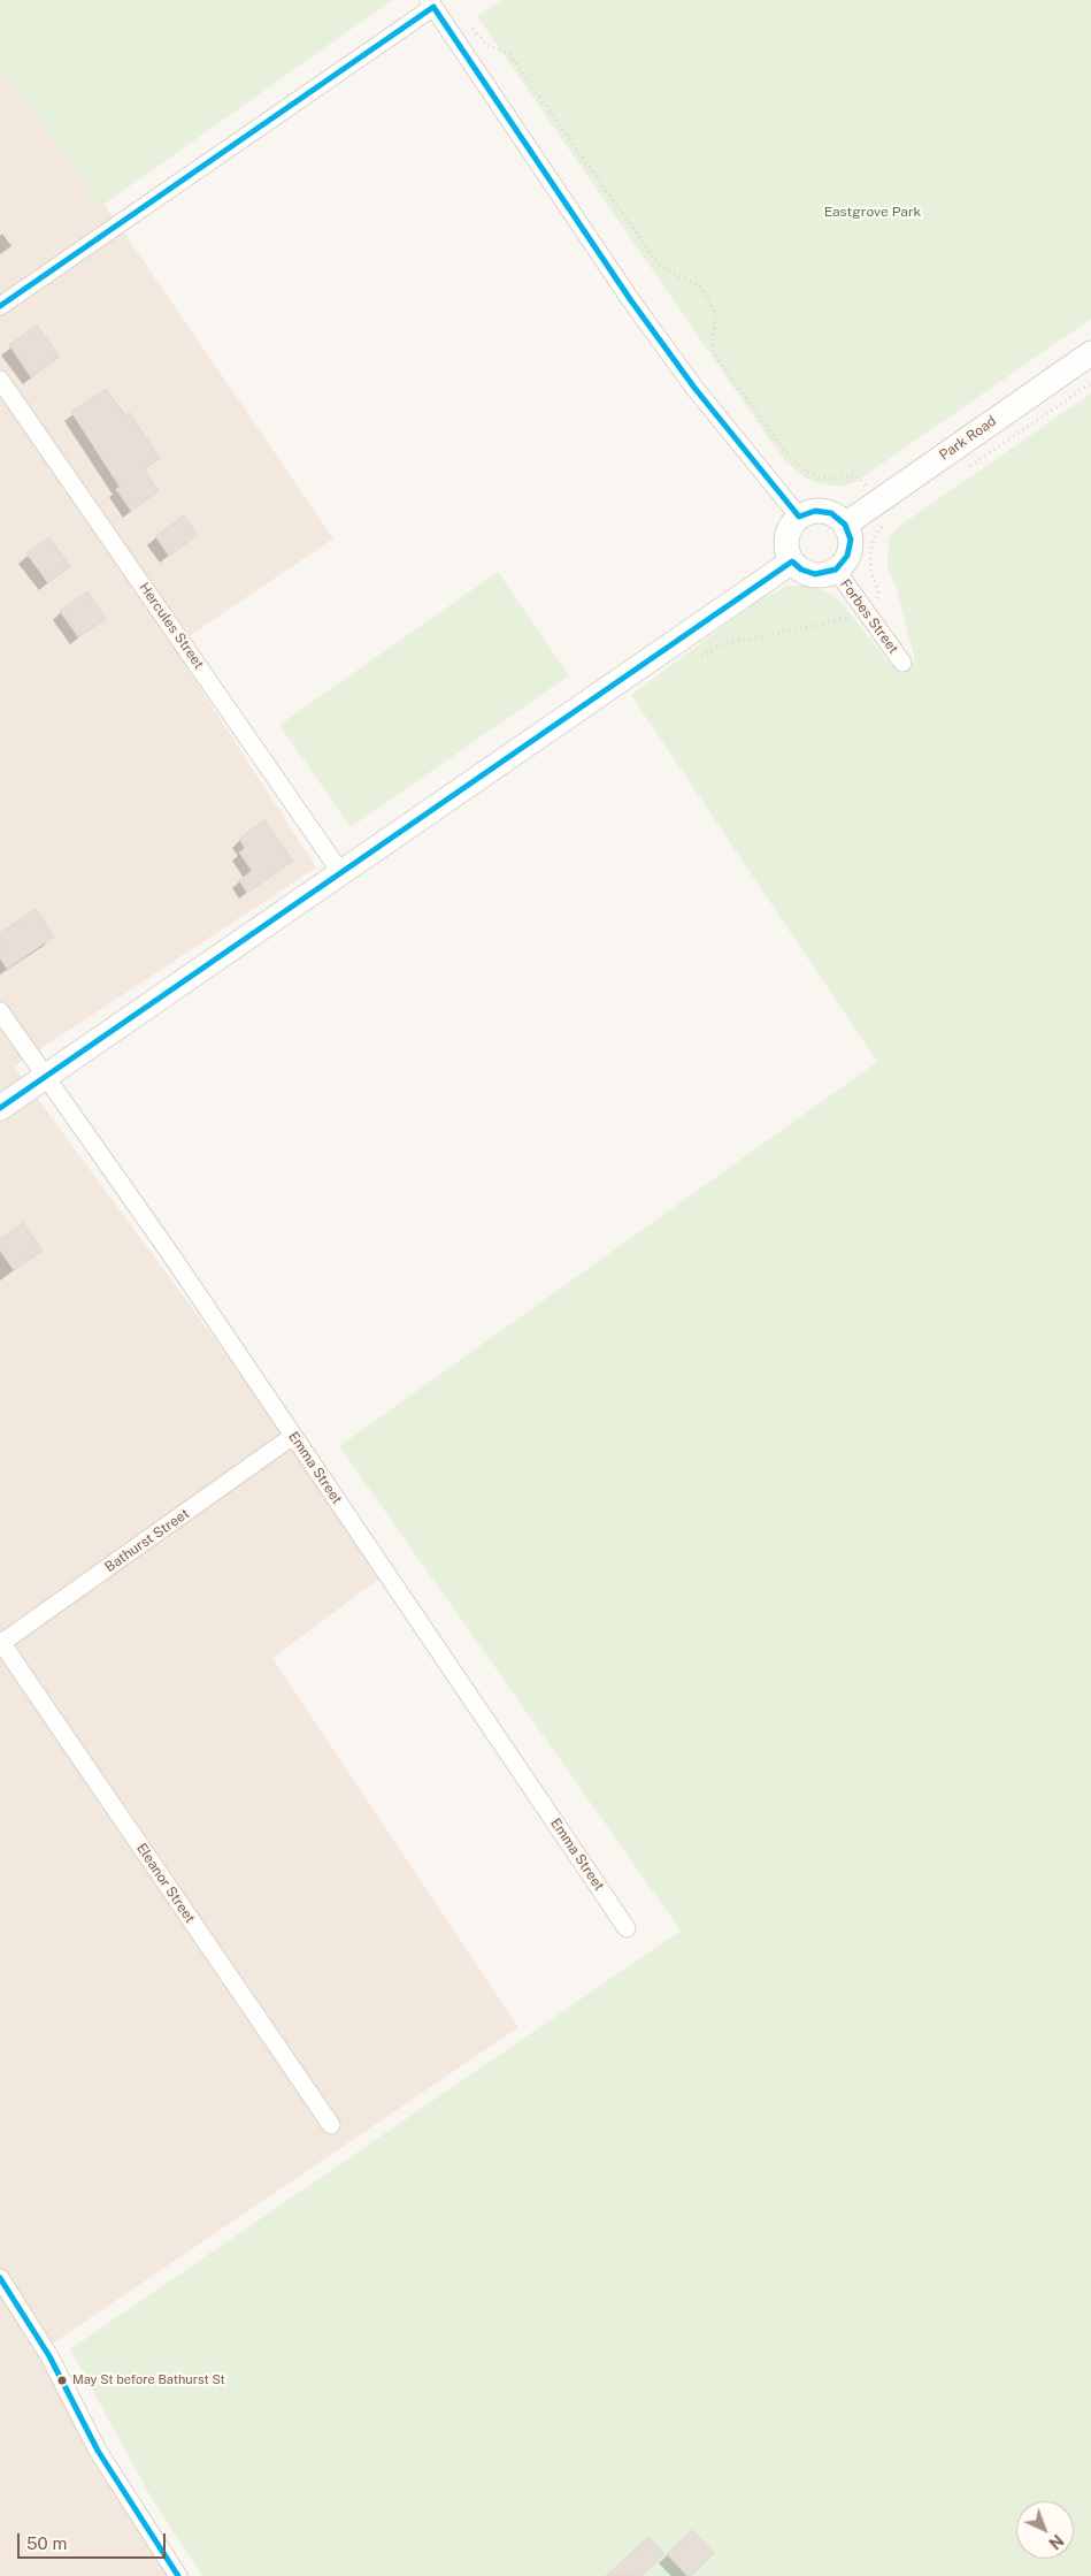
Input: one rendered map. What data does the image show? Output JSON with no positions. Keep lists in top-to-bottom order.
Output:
{
  "streets": {
    "street": [
      "Park Road",
      "Forbes Street",
      "Hercules Street",
      "Emma Street",
      "Bathurst Street",
      "Eleanor Street"
    ]
  },
  "crossings": [
    ["Park Road", "Forbes Street"],
    ["Emma Street", "Bathurst Street"],
    ["Bathurst Street", "Eleanor Street"]
  ],
  "parks": ["Eastgrove Park"],
  "places": ["May St before Bathurst St"],
  "scale_bar": "50 m",
  "north": "bottom right"
}
